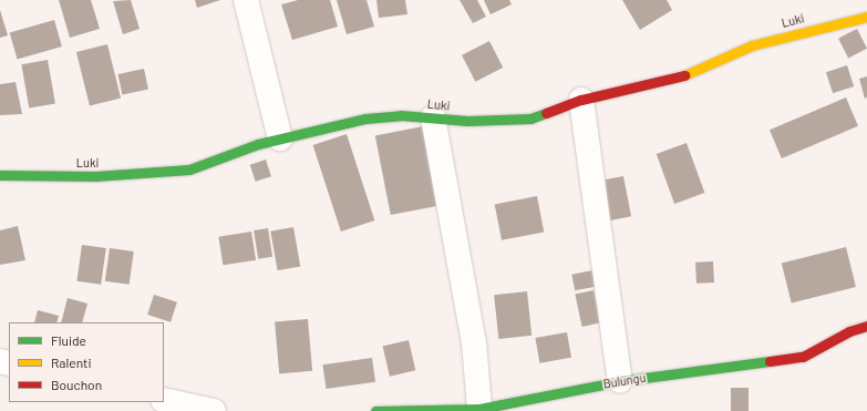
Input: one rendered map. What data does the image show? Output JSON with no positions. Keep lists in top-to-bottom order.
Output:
{
  "streets": {
    "street": ["Luki", "Bulungu"]
  },
  "legend": ["Fluide", "Ralenti", "Bouchon"]
}
